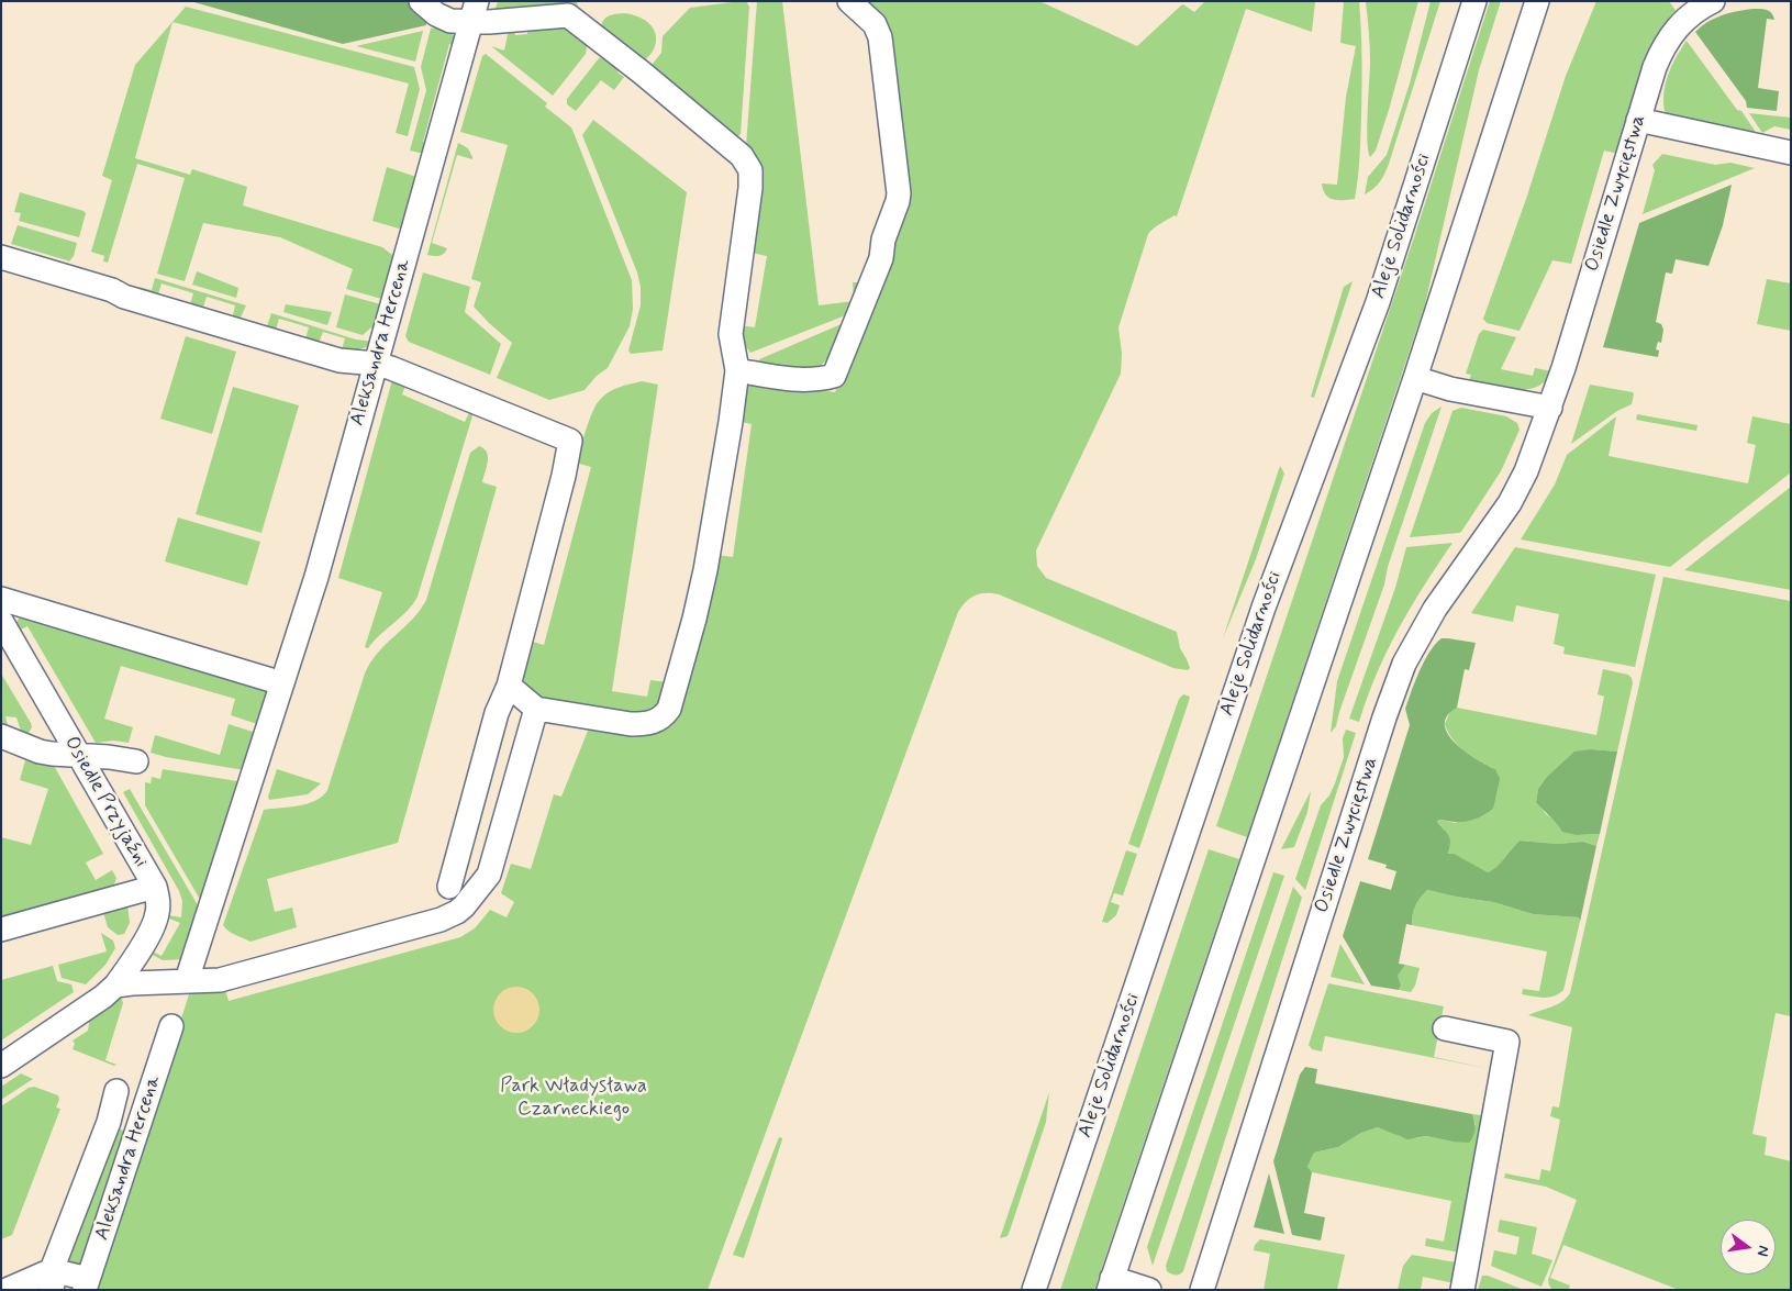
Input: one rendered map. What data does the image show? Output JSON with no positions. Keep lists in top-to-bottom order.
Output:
{
  "streets": {
    "street": [
      "Osiedle Zwycięstwa",
      "Aleje Solidarności",
      "Aleksandra Hercena",
      "Osiedle Przyjaźni"
    ]
  },
  "parks": ["Park Władysława Czarneckiego"],
  "north": "right"
}
